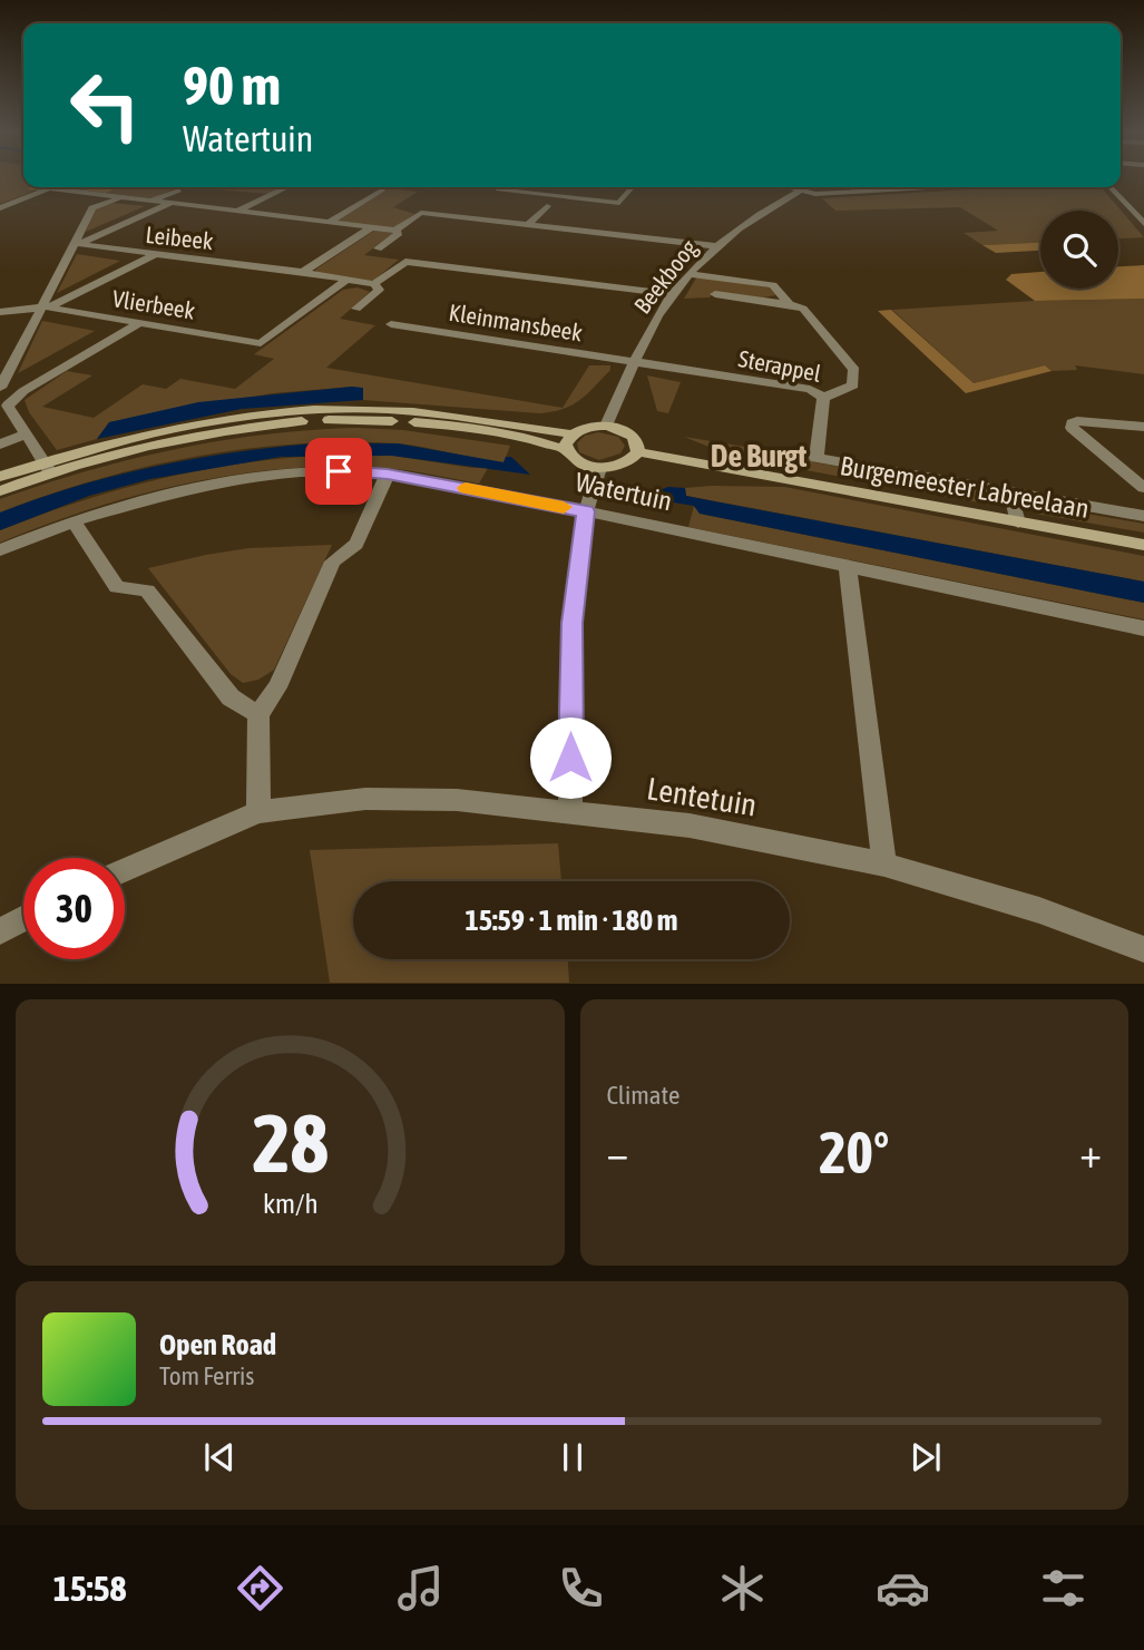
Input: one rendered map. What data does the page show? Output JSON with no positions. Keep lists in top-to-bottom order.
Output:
{
  "streets": {
    "street": [
      "Leibeek",
      "Beekboog",
      "Vlierbeek",
      "Kleinmansbeek",
      "Sterappel",
      "Burgemeester Labreelaan",
      "Watertuin",
      "Lentetuin"
    ]
  },
  "crossings": [
    ["Leibeek", "Vlierbeek"],
    ["Beekboog", "Kleinmansbeek"],
    ["Beekboog", "Sterappel"],
    ["Beekboog", "Burgemeester Labreelaan"],
    ["Kleinmansbeek", "Sterappel"]
  ],
  "districts": ["De Burgt"],
  "page": {
    "turn": ["90 m", "Watertuin"],
    "limit": "30",
    "trip": "15:59 · 1 min · 180 m",
    "tile": "Climate",
    "heat": ["−", "20°", "+"],
    "song": ["Open Road", "Tom Ferris"],
    "tabs": "15:58",
    "gauge": ["28", "km/h"]
  }
}
